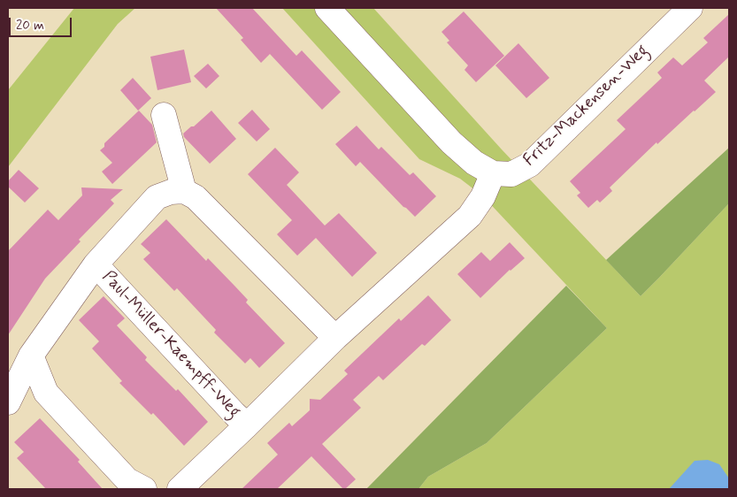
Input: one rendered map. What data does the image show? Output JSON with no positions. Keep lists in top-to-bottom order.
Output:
{
  "streets": {
    "street": ["Fritz-Mackensen-Weg", "Paul-Müller-Kaempff-Weg"]
  },
  "crossings": [
    ["Fritz-Mackensen-Weg", "Paul-Müller-Kaempff-Weg"]
  ],
  "scale_bar": "20 m"
}
